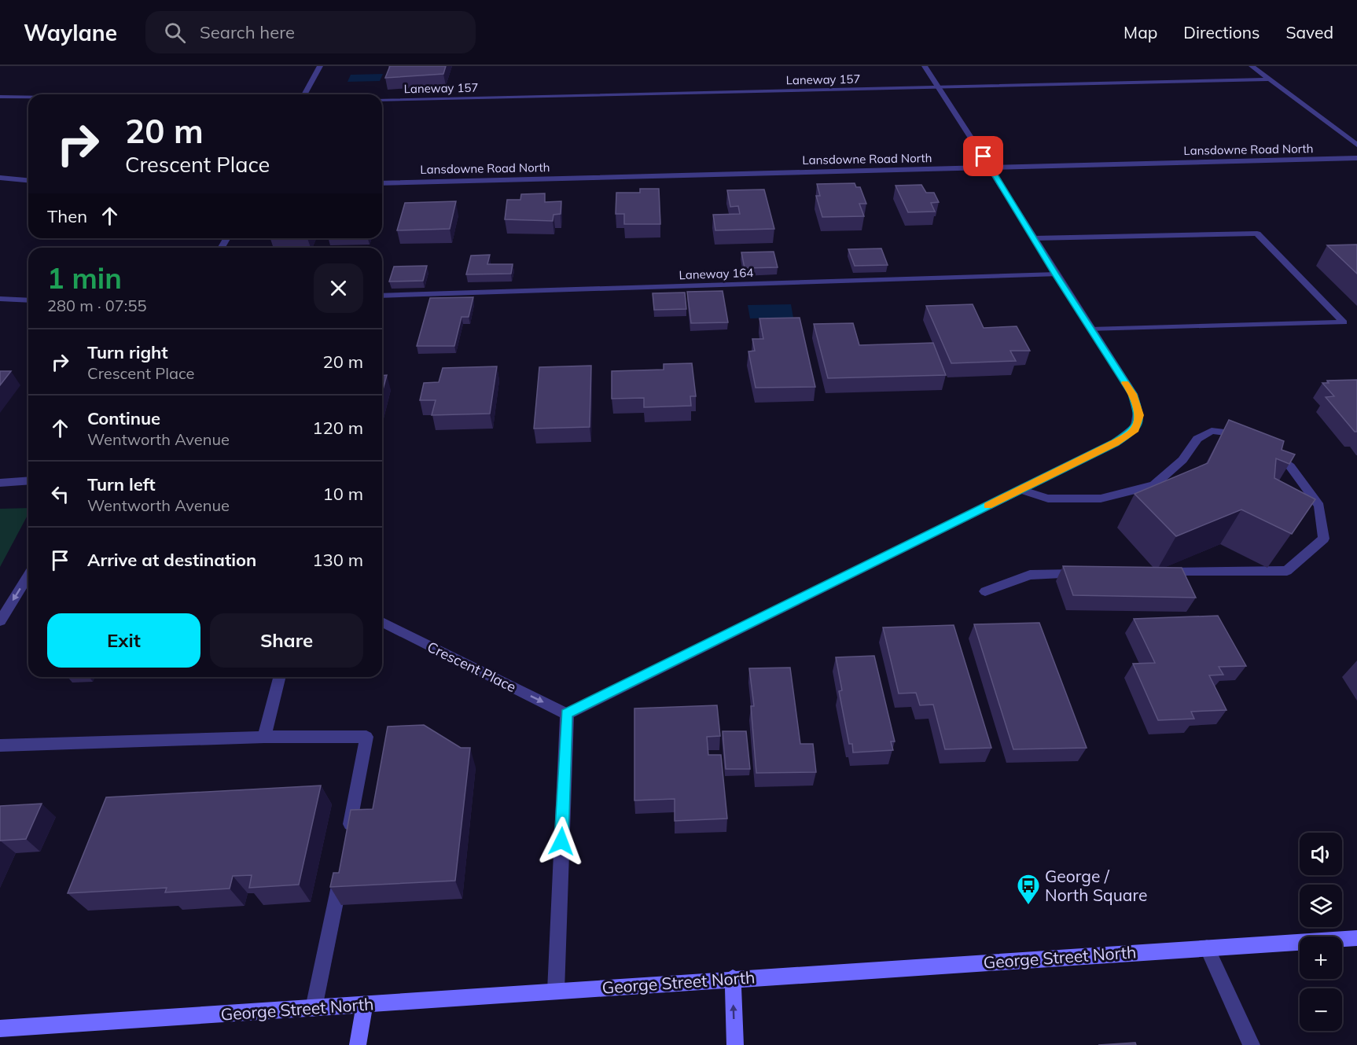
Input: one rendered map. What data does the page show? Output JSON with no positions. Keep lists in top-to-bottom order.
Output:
{
  "streets": {
    "main road": ["George Street North"],
    "street": [
      "Laneway 157",
      "Lansdowne Road North",
      "Laneway 164",
      "Crescent Place"
    ]
  },
  "one_way": ["Crescent Place"],
  "places": {
    "bus stop": ["George / North Square"]
  },
  "page": {
    "header": "Waylane",
    "search": "Search here",
    "nav": ["Map", "Directions", "Saved"],
    "turn": ["20 m", "Crescent Place"],
    "then": "Then",
    "heading": ["1 min", "280 m · 07:55"],
    "list": [
      {
        "name": "Turn right",
        "note": "Crescent Place",
        "value": "20 m"
      },
      {
        "name": "Continue",
        "note": "Wentworth Avenue",
        "value": "120 m"
      },
      {
        "name": "Turn left",
        "note": "Wentworth Avenue",
        "value": "10 m"
      },
      {
        "name": "Arrive at destination",
        "value": "130 m"
      }
    ],
    "buttons": ["Exit", "Share"],
    "map_buttons": ["+", "−"]
  }
}
